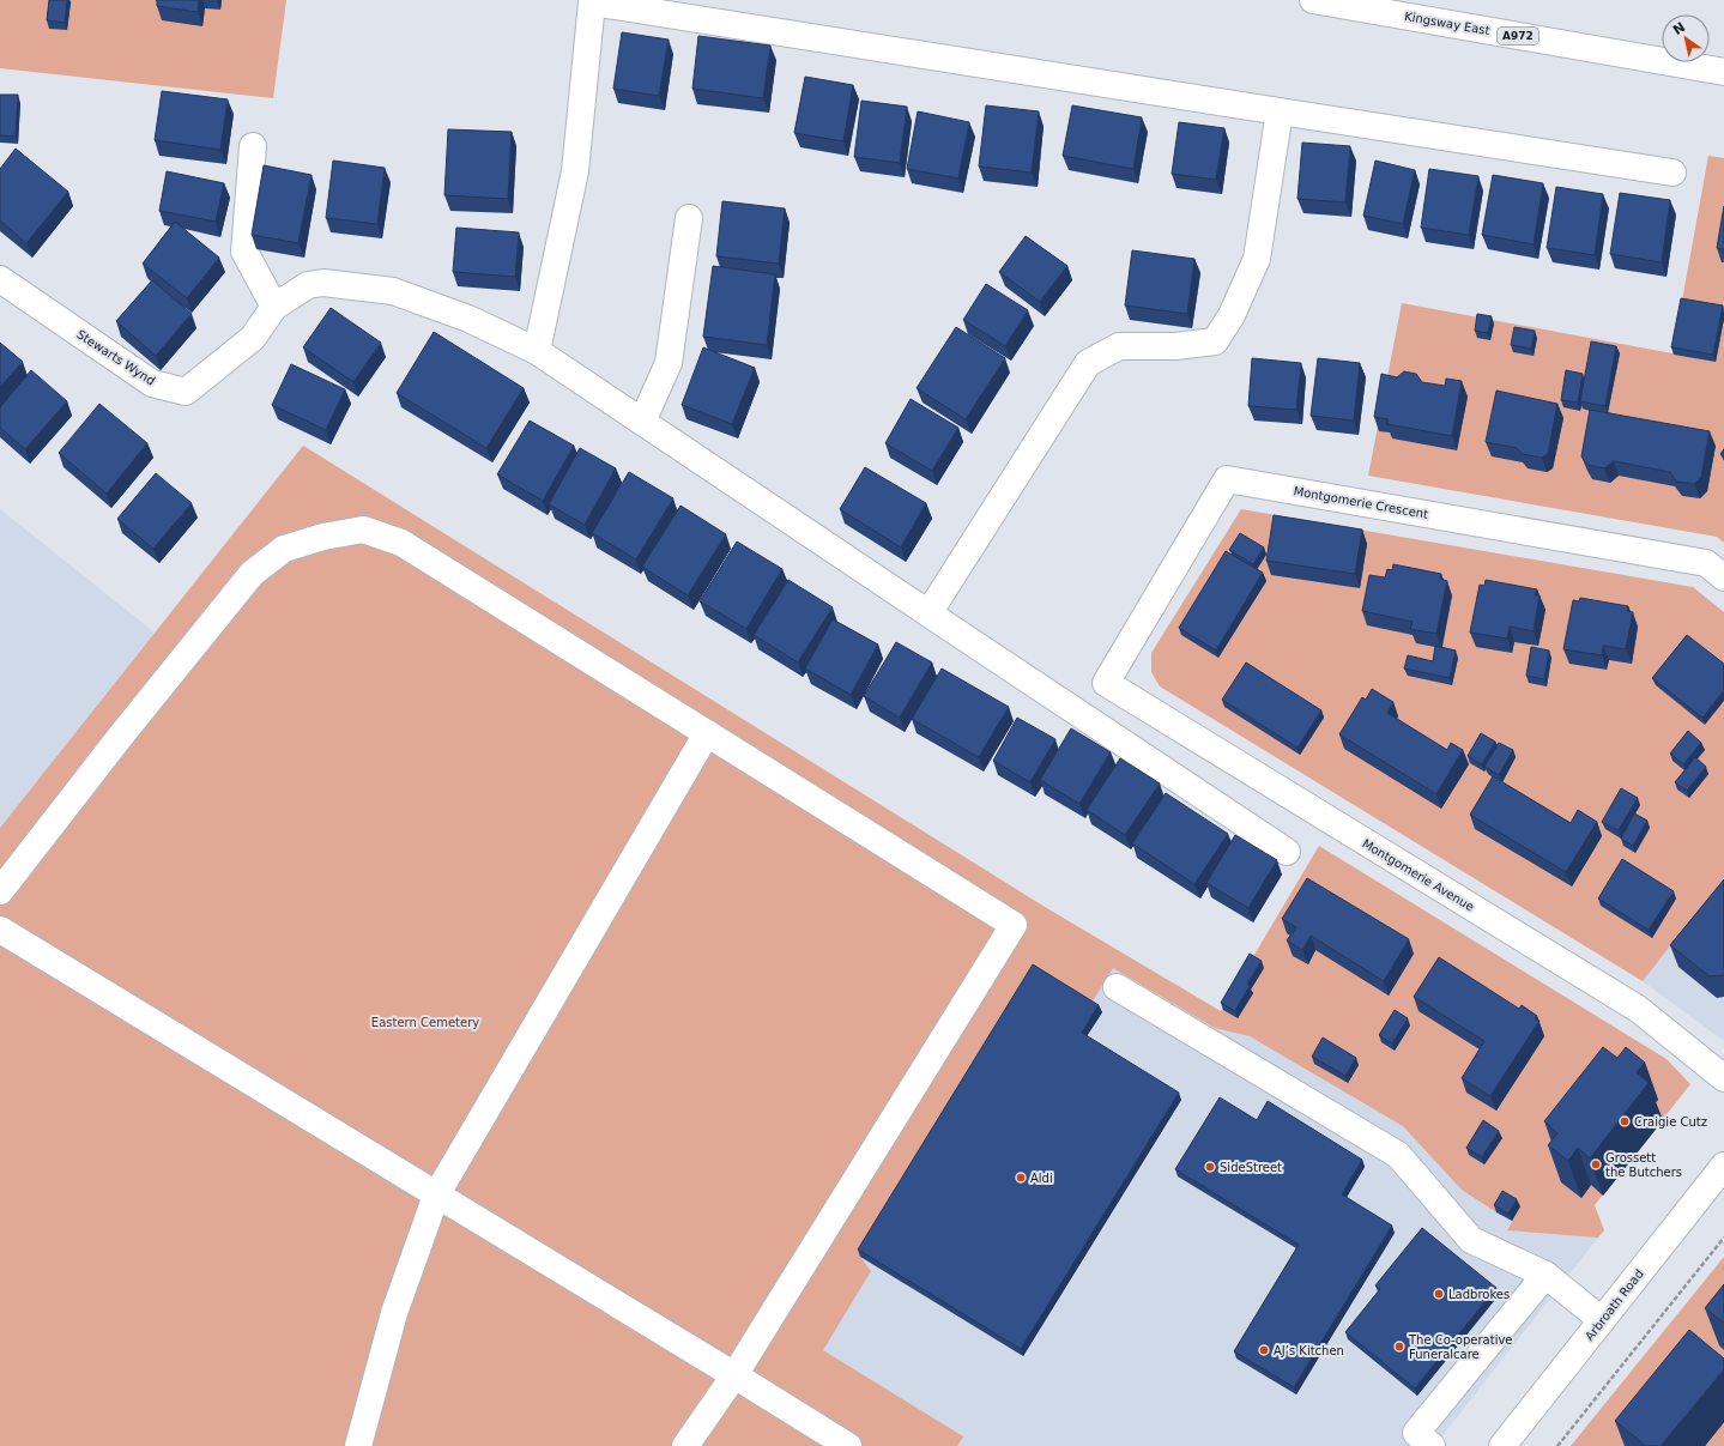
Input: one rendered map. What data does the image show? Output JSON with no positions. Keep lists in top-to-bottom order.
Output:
{
  "streets": {
    "main road": [
      "Kingsway East",
      "A972",
      "Stewarts Wynd",
      "Montgomerie Crescent",
      "Montgomerie Avenue",
      "Arbroath Road"
    ]
  },
  "crossings": [
    ["Montgomerie Crescent", "Montgomerie Avenue"]
  ],
  "parks": ["Eastern Cemetery"],
  "places": [
    "Craigie Cutz",
    "Grossett the Butchers",
    "SideStreet",
    "Aldi",
    "Ladbrokes",
    "The Co-operative Funeralcare",
    "AJ’s Kitchen"
  ],
  "north": "top left"
}
